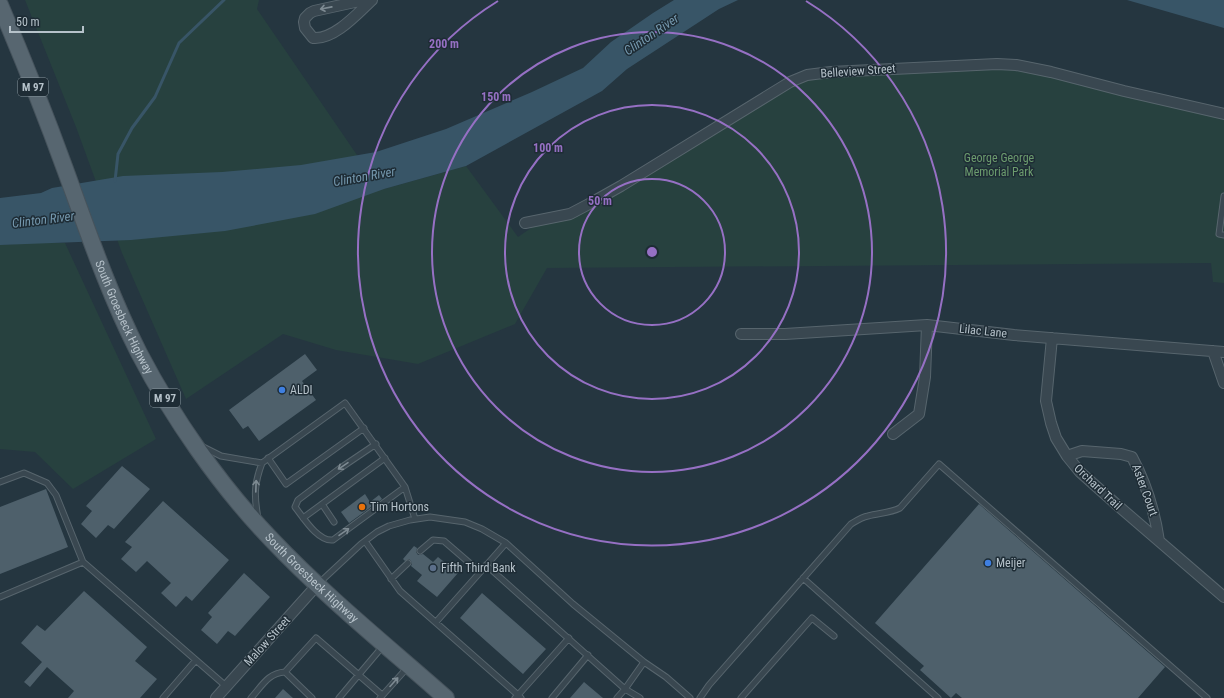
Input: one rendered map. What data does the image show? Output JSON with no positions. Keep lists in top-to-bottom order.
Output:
{
  "streets": {
    "main road": ["M 97", "South Groesbeck Highway"],
    "street": [
      "Belleview Street",
      "Lilac Lane",
      "Orchard Trail",
      "Aster Court",
      "Malow Street"
    ]
  },
  "crossings": [
    ["South Groesbeck Highway", "Malow Street"],
    ["Lilac Lane", "Orchard Trail"],
    ["Orchard Trail", "Aster Court"]
  ],
  "water": ["Clinton River"],
  "parks": ["George George Memorial Park"],
  "places": [
    "ALDI",
    "Tim Hortons",
    "Meijer",
    "Fifth Third Bank"
  ],
  "scale_bar": "50 m",
  "rings": [
    "200 m",
    "150 m",
    "100 m",
    "50 m"
  ]
}
